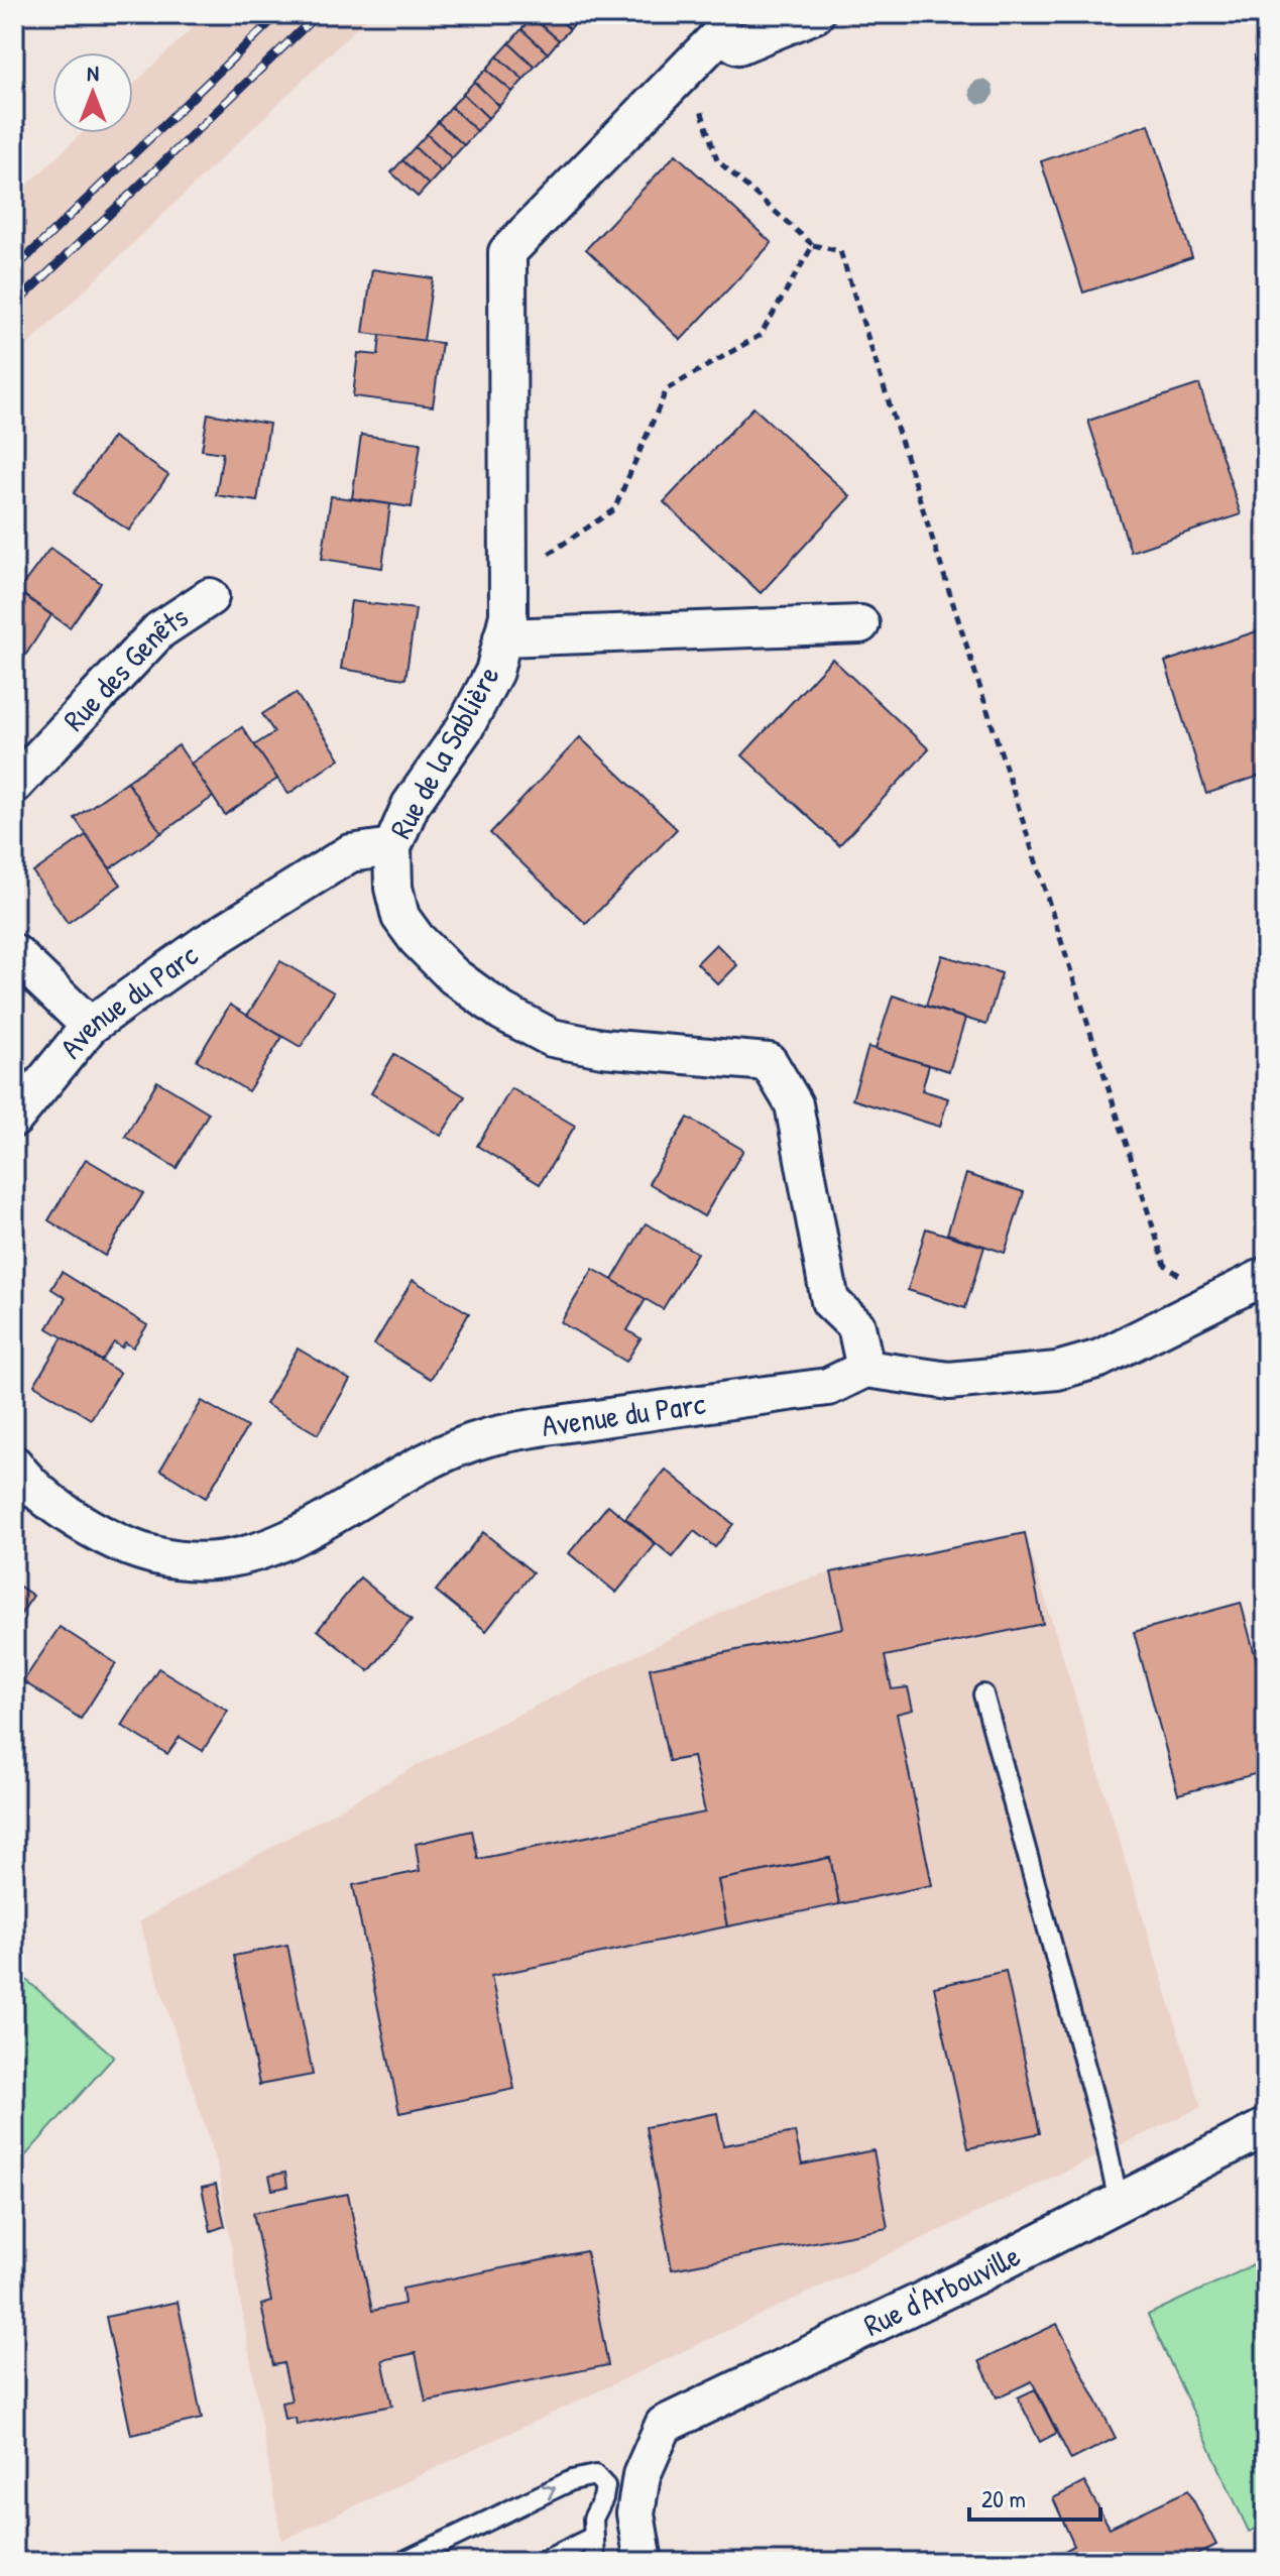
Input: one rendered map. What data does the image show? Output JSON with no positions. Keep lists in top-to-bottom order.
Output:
{
  "streets": {
    "street": [
      "Rue des Genêts",
      "Rue de la Sablière",
      "Avenue du Parc",
      "Rue d'Arbouville"
    ]
  },
  "crossings": [
    ["Rue de la Sablière", "Avenue du Parc"]
  ],
  "scale_bar": "20 m",
  "north": "top"
}
